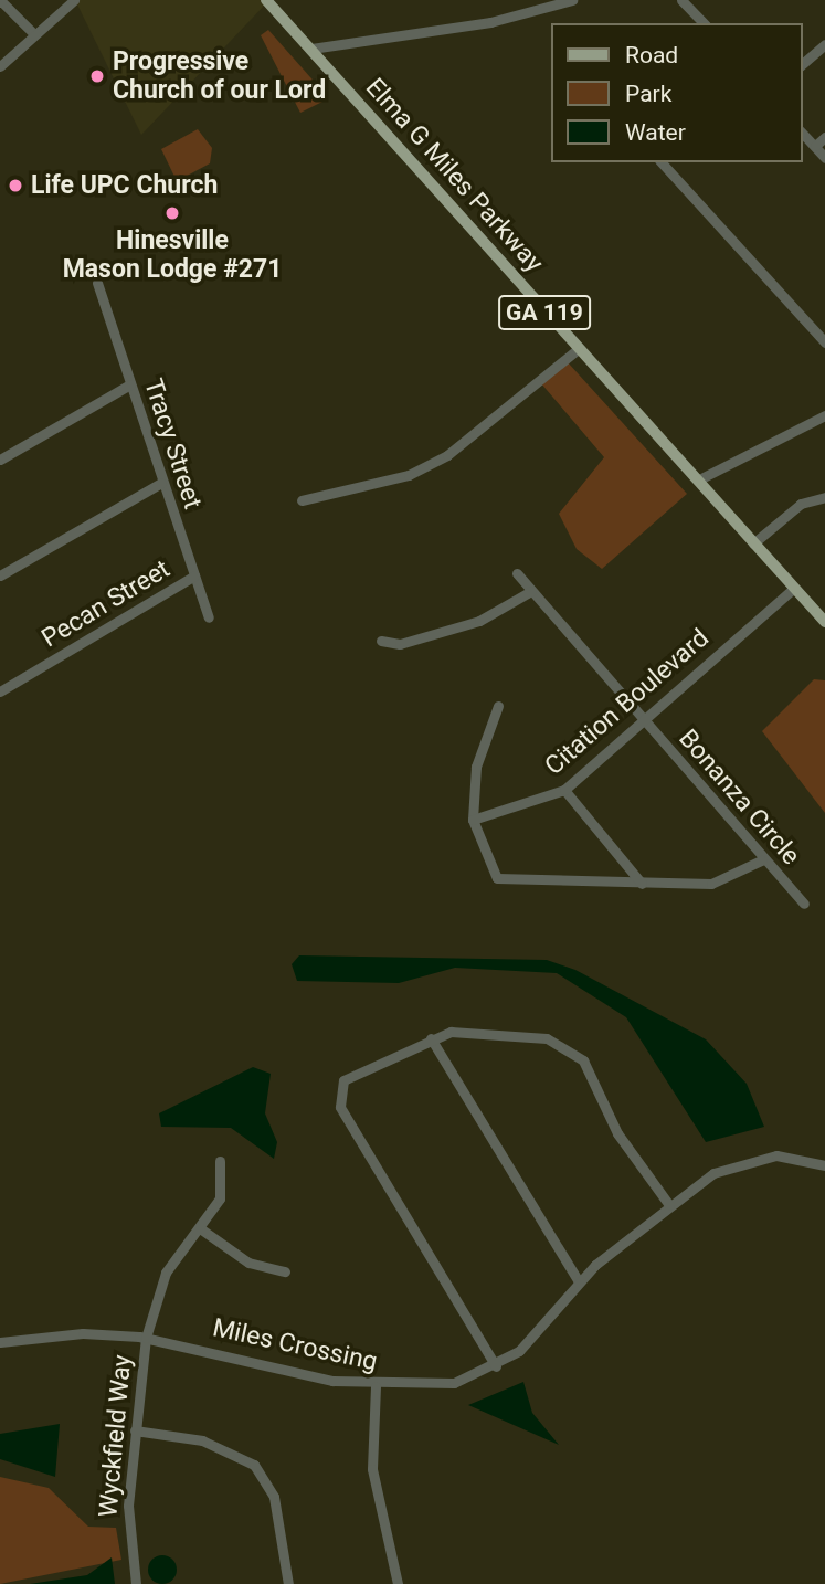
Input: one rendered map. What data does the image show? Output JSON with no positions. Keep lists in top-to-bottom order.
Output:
{
  "streets": {
    "main road": ["Elma G Miles Parkway", "GA 119"],
    "street": [
      "Tracy Street",
      "Pecan Street",
      "Citation Boulevard",
      "Bonanza Circle",
      "Miles Crossing",
      "Wyckfield Way"
    ]
  },
  "crossings": [
    ["Elma G Miles Parkway", "Citation Boulevard"],
    ["Tracy Street", "Pecan Street"],
    ["Citation Boulevard", "Bonanza Circle"],
    ["Miles Crossing", "Wyckfield Way"]
  ],
  "places": ["Progressive Church of our Lord", "Life UPC Church", "Hinesville Mason Lodge #271"],
  "legend": ["Road", "Park", "Water"]
}
